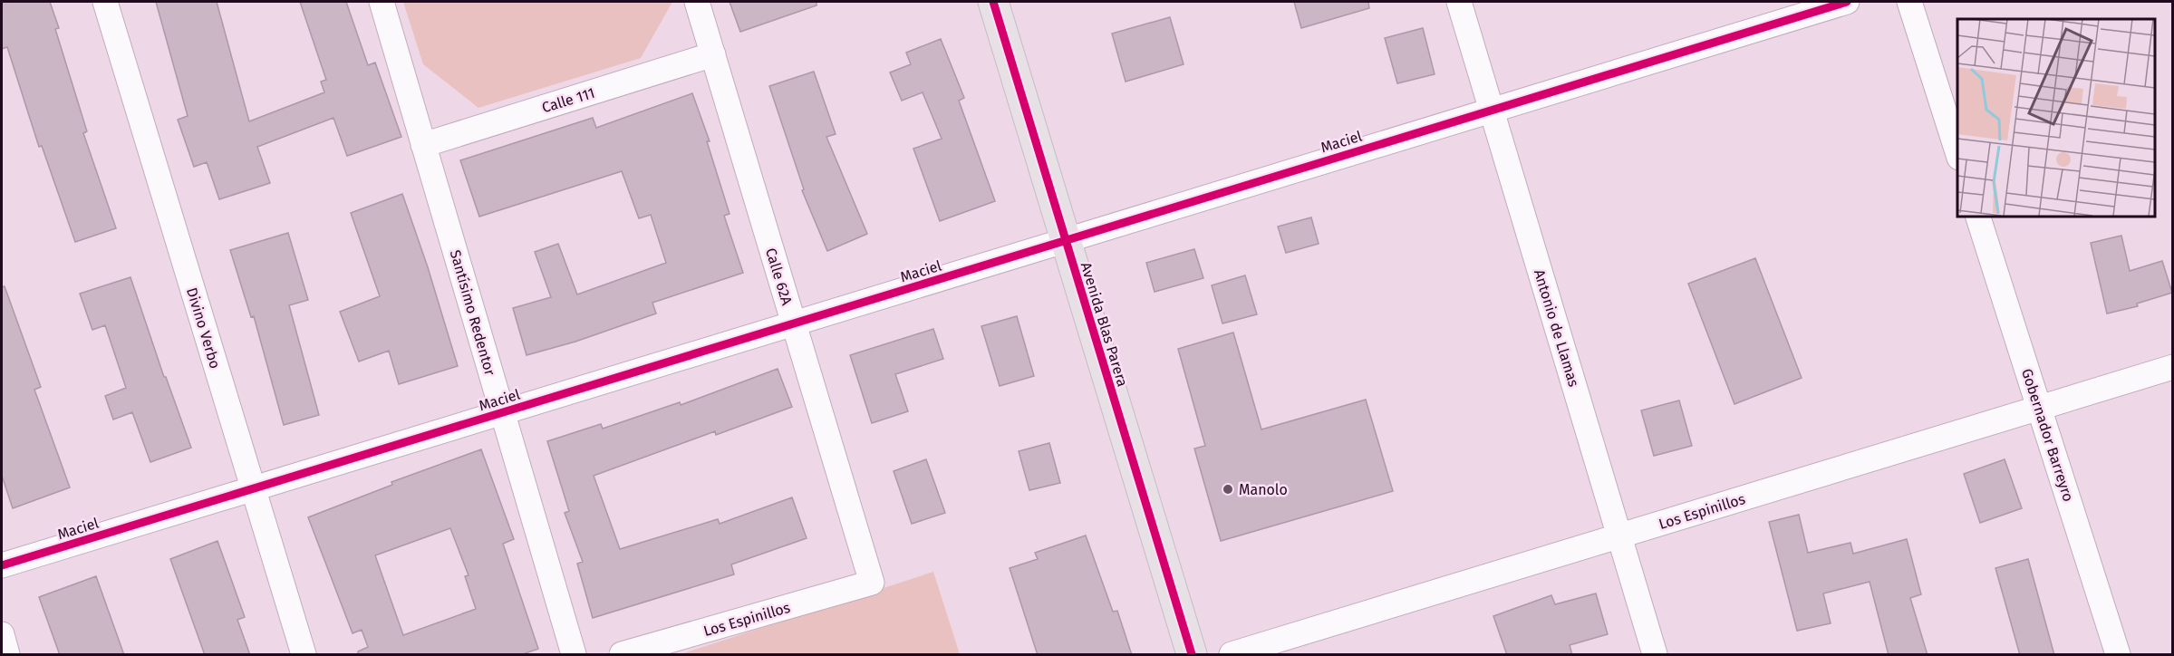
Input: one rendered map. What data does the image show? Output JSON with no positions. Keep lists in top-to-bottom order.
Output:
{
  "streets": {
    "main road": ["Avenida Blas Parera"],
    "street": [
      "Calle 111",
      "Maciel",
      "Calle 62A",
      "Santísimo Redentor",
      "Divino Verbo",
      "Antonio de Llamas",
      "Gobernador Barreyro",
      "Los Espinillos"
    ]
  },
  "crossings": [
    ["Calle 111", "Calle 62A"],
    ["Calle 111", "Santísimo Redentor"],
    ["Maciel", "Calle 62A"],
    ["Maciel", "Santísimo Redentor"],
    ["Maciel", "Avenida Blas Parera"],
    ["Maciel", "Divino Verbo"],
    ["Maciel", "Antonio de Llamas"],
    ["Calle 62A", "Los Espinillos"],
    ["Antonio de Llamas", "Los Espinillos"],
    ["Gobernador Barreyro", "Los Espinillos"]
  ],
  "places": ["Manolo"]
}
